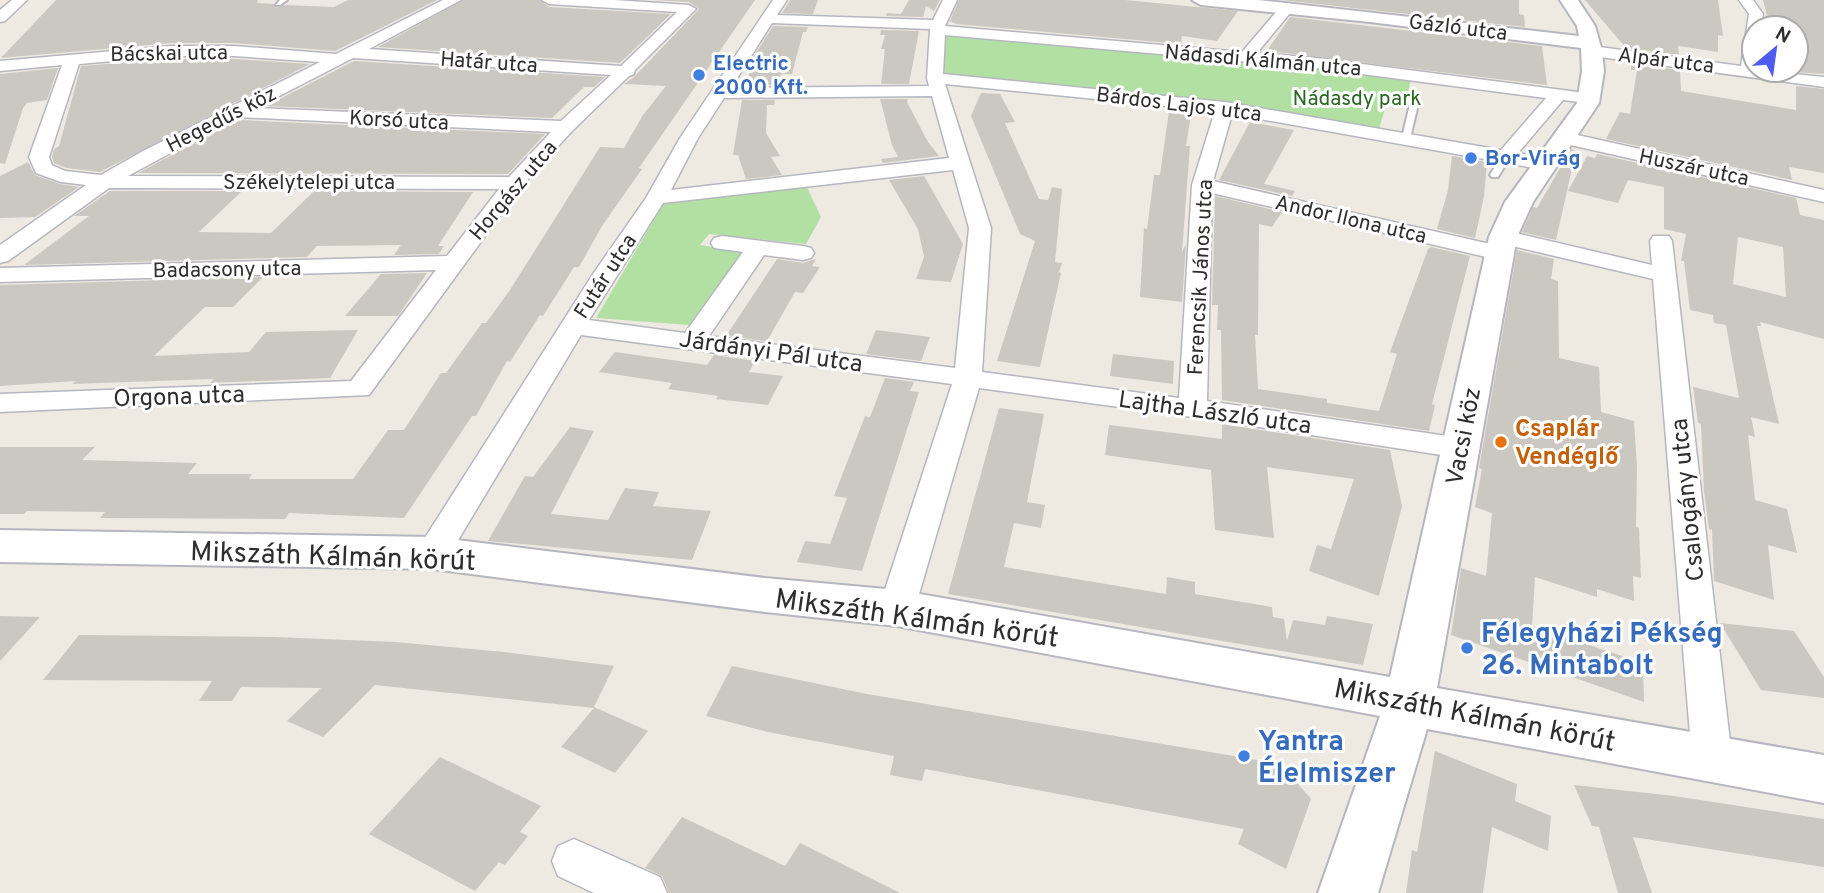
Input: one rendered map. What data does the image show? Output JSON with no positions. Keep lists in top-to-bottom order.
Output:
{
  "streets": {
    "street": [
      "Gázló utca",
      "Bácskai utca",
      "Nádasdi Kálmán utca",
      "Alpár utca",
      "Határ utca",
      "Bárdos Lajos utca",
      "Hegedűs köz",
      "Korsó utca",
      "Huszár utca",
      "Székelytelepi utca",
      "Horgász utca",
      "Andor Ilona utca",
      "Badacsony utca",
      "Futár utca",
      "Ferencsik János utca",
      "Járdányi Pál utca",
      "Orgona utca",
      "Lajtha László utca",
      "Vacsi köz",
      "Csalogány utca",
      "Mikszáth Kálmán körút"
    ]
  },
  "crossings": [
    ["Gázló utca", "Alpár utca"],
    ["Gázló utca", "Vacsi köz"],
    ["Bácskai utca", "Határ utca"],
    ["Bácskai utca", "Hegedűs köz"],
    ["Bácskai utca", "Székelytelepi utca"],
    ["Nádasdi Kálmán utca", "Futár utca"],
    ["Nádasdi Kálmán utca", "Vacsi köz"],
    ["Alpár utca", "Vacsi köz"],
    ["Határ utca", "Hegedűs köz"],
    ["Határ utca", "Horgász utca"],
    ["Bárdos Lajos utca", "Huszár utca"],
    ["Bárdos Lajos utca", "Futár utca"],
    ["Bárdos Lajos utca", "Ferencsik János utca"],
    ["Bárdos Lajos utca", "Vacsi köz"],
    ["Hegedűs köz", "Korsó utca"],
    ["Hegedűs köz", "Székelytelepi utca"],
    ["Korsó utca", "Horgász utca"],
    ["Huszár utca", "Vacsi köz"],
    ["Székelytelepi utca", "Horgász utca"],
    ["Horgász utca", "Badacsony utca"],
    ["Horgász utca", "Orgona utca"],
    ["Andor Ilona utca", "Ferencsik János utca"],
    ["Andor Ilona utca", "Vacsi köz"],
    ["Andor Ilona utca", "Csalogány utca"],
    ["Futár utca", "Járdányi Pál utca"],
    ["Futár utca", "Mikszáth Kálmán körút"],
    ["Ferencsik János utca", "Lajtha László utca"],
    ["Járdányi Pál utca", "Lajtha László utca"],
    ["Lajtha László utca", "Vacsi köz"],
    ["Vacsi köz", "Mikszáth Kálmán körút"],
    ["Csalogány utca", "Mikszáth Kálmán körút"]
  ],
  "parks": ["Nádasdy park"],
  "places": [
    "Electric 2000 Kft.",
    "Bor-Virág",
    "Csaplár Vendéglő",
    "Félegyházi Pékség 26. Mintabolt",
    "Yantra Élelmiszer"
  ],
  "north": "top right"
}
